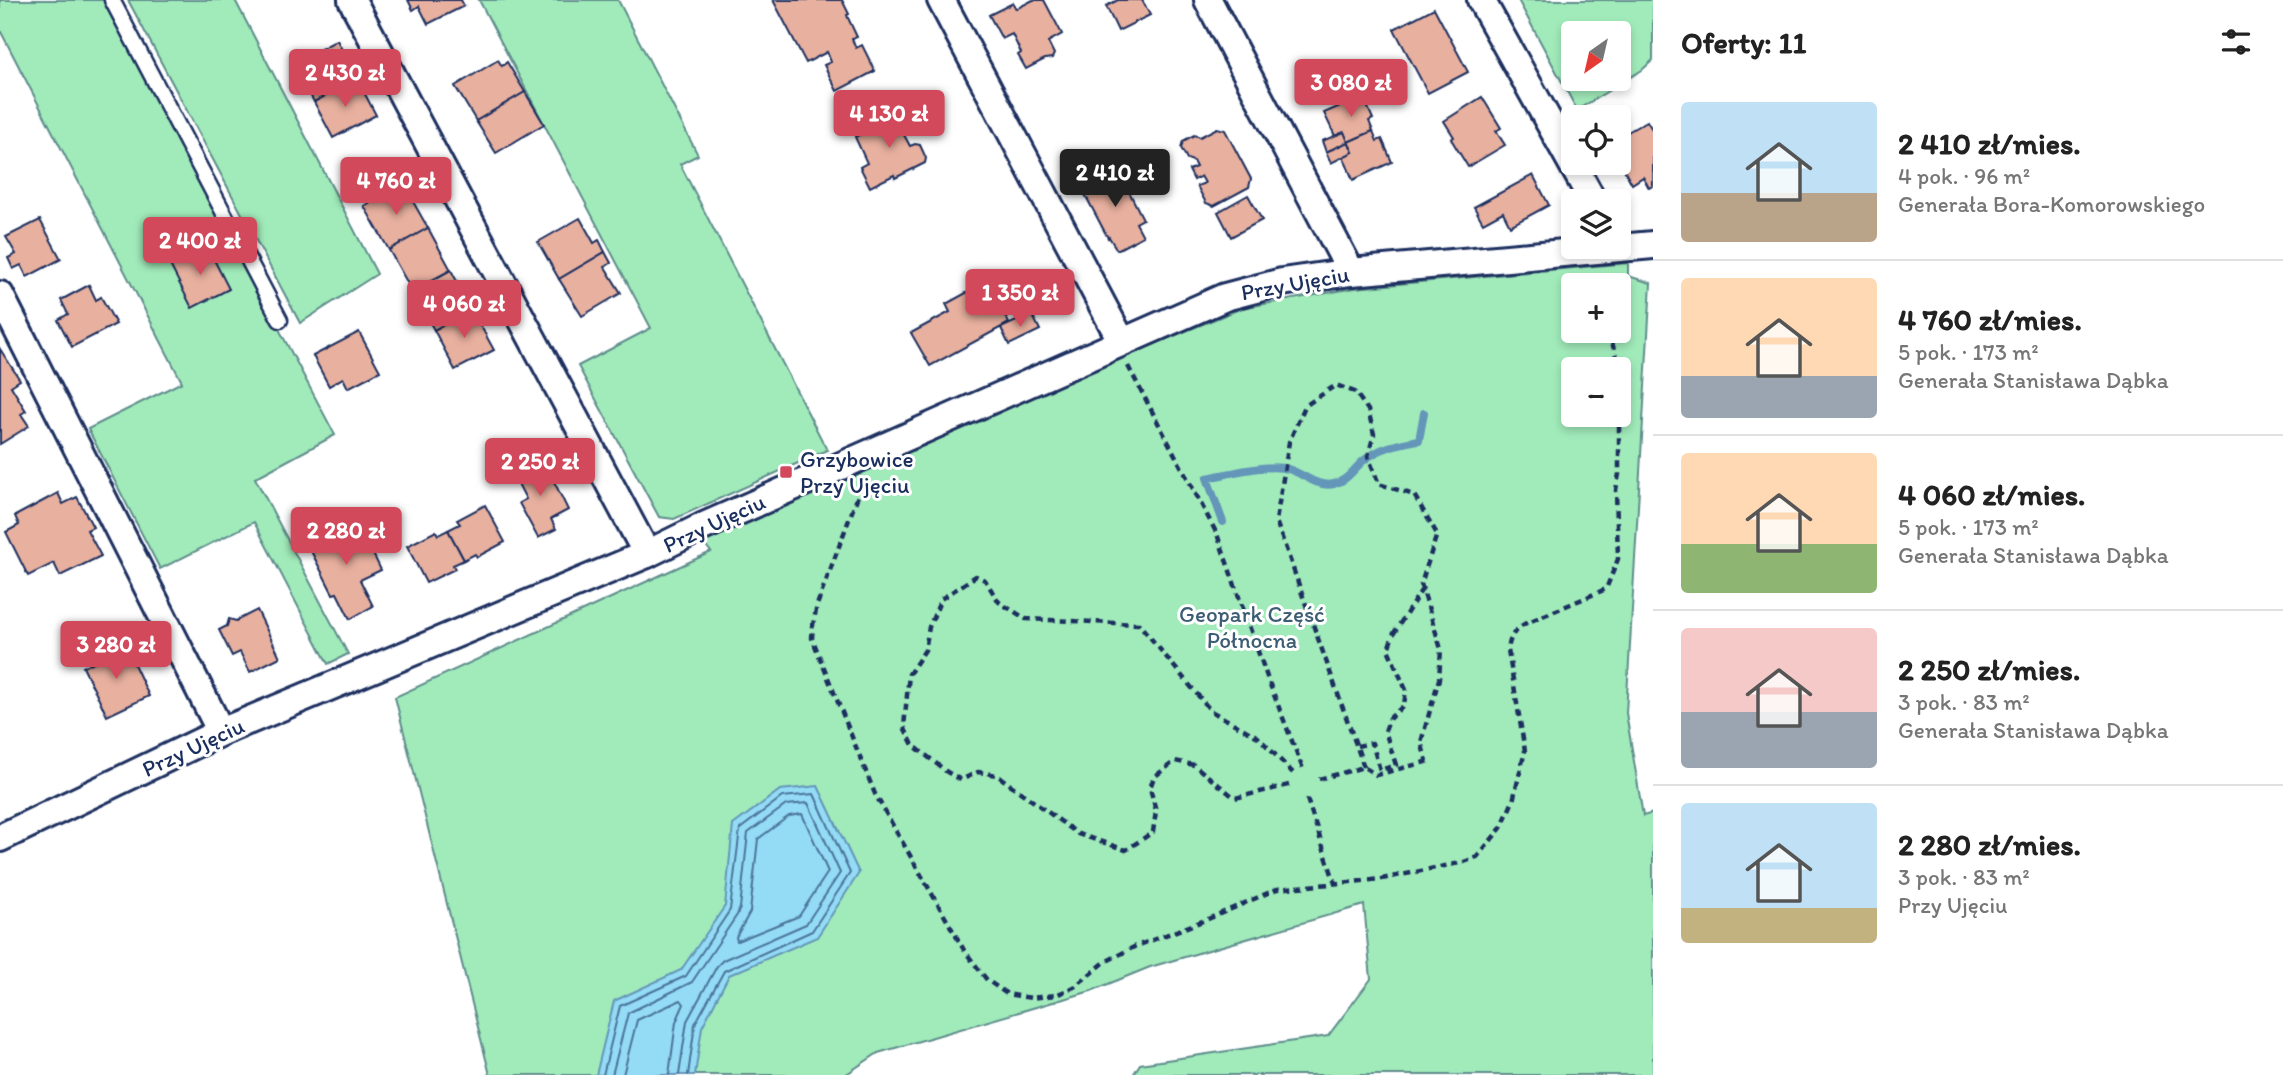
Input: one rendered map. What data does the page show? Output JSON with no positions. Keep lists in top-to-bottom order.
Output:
{
  "streets": {
    "street": ["Przy Ujęciu"]
  },
  "parks": ["Geopark Część Północna"],
  "places": {
    "transit": ["Grzybowice Przy Ujęciu"]
  },
  "north": "bottom left",
  "page": {
    "heading": "Oferty: 11",
    "map_buttons": ["+", "−"],
    "price": [
      "2 430 zł",
      "3 080 zł",
      "4 130 zł",
      "2 410 zł",
      "4 760 zł",
      "2 400 zł",
      "1 350 zł",
      "4 060 zł",
      "2 250 zł",
      "2 280 zł",
      "3 280 zł"
    ],
    "list": [
      {
        "name": "2 410 zł/mies.",
        "note": "4 pok. · 96 m² · Generała Bora-Komorowskiego"
      },
      {
        "name": "4 760 zł/mies.",
        "note": "5 pok. · 173 m² · Generała Stanisława Dąbka"
      },
      {
        "name": "4 060 zł/mies.",
        "note": "5 pok. · 173 m² · Generała Stanisława Dąbka"
      },
      {
        "name": "2 250 zł/mies.",
        "note": "3 pok. · 83 m² · Generała Stanisława Dąbka"
      },
      {
        "name": "2 280 zł/mies.",
        "note": "3 pok. · 83 m² · Przy Ujęciu"
      }
    ]
  }
}
